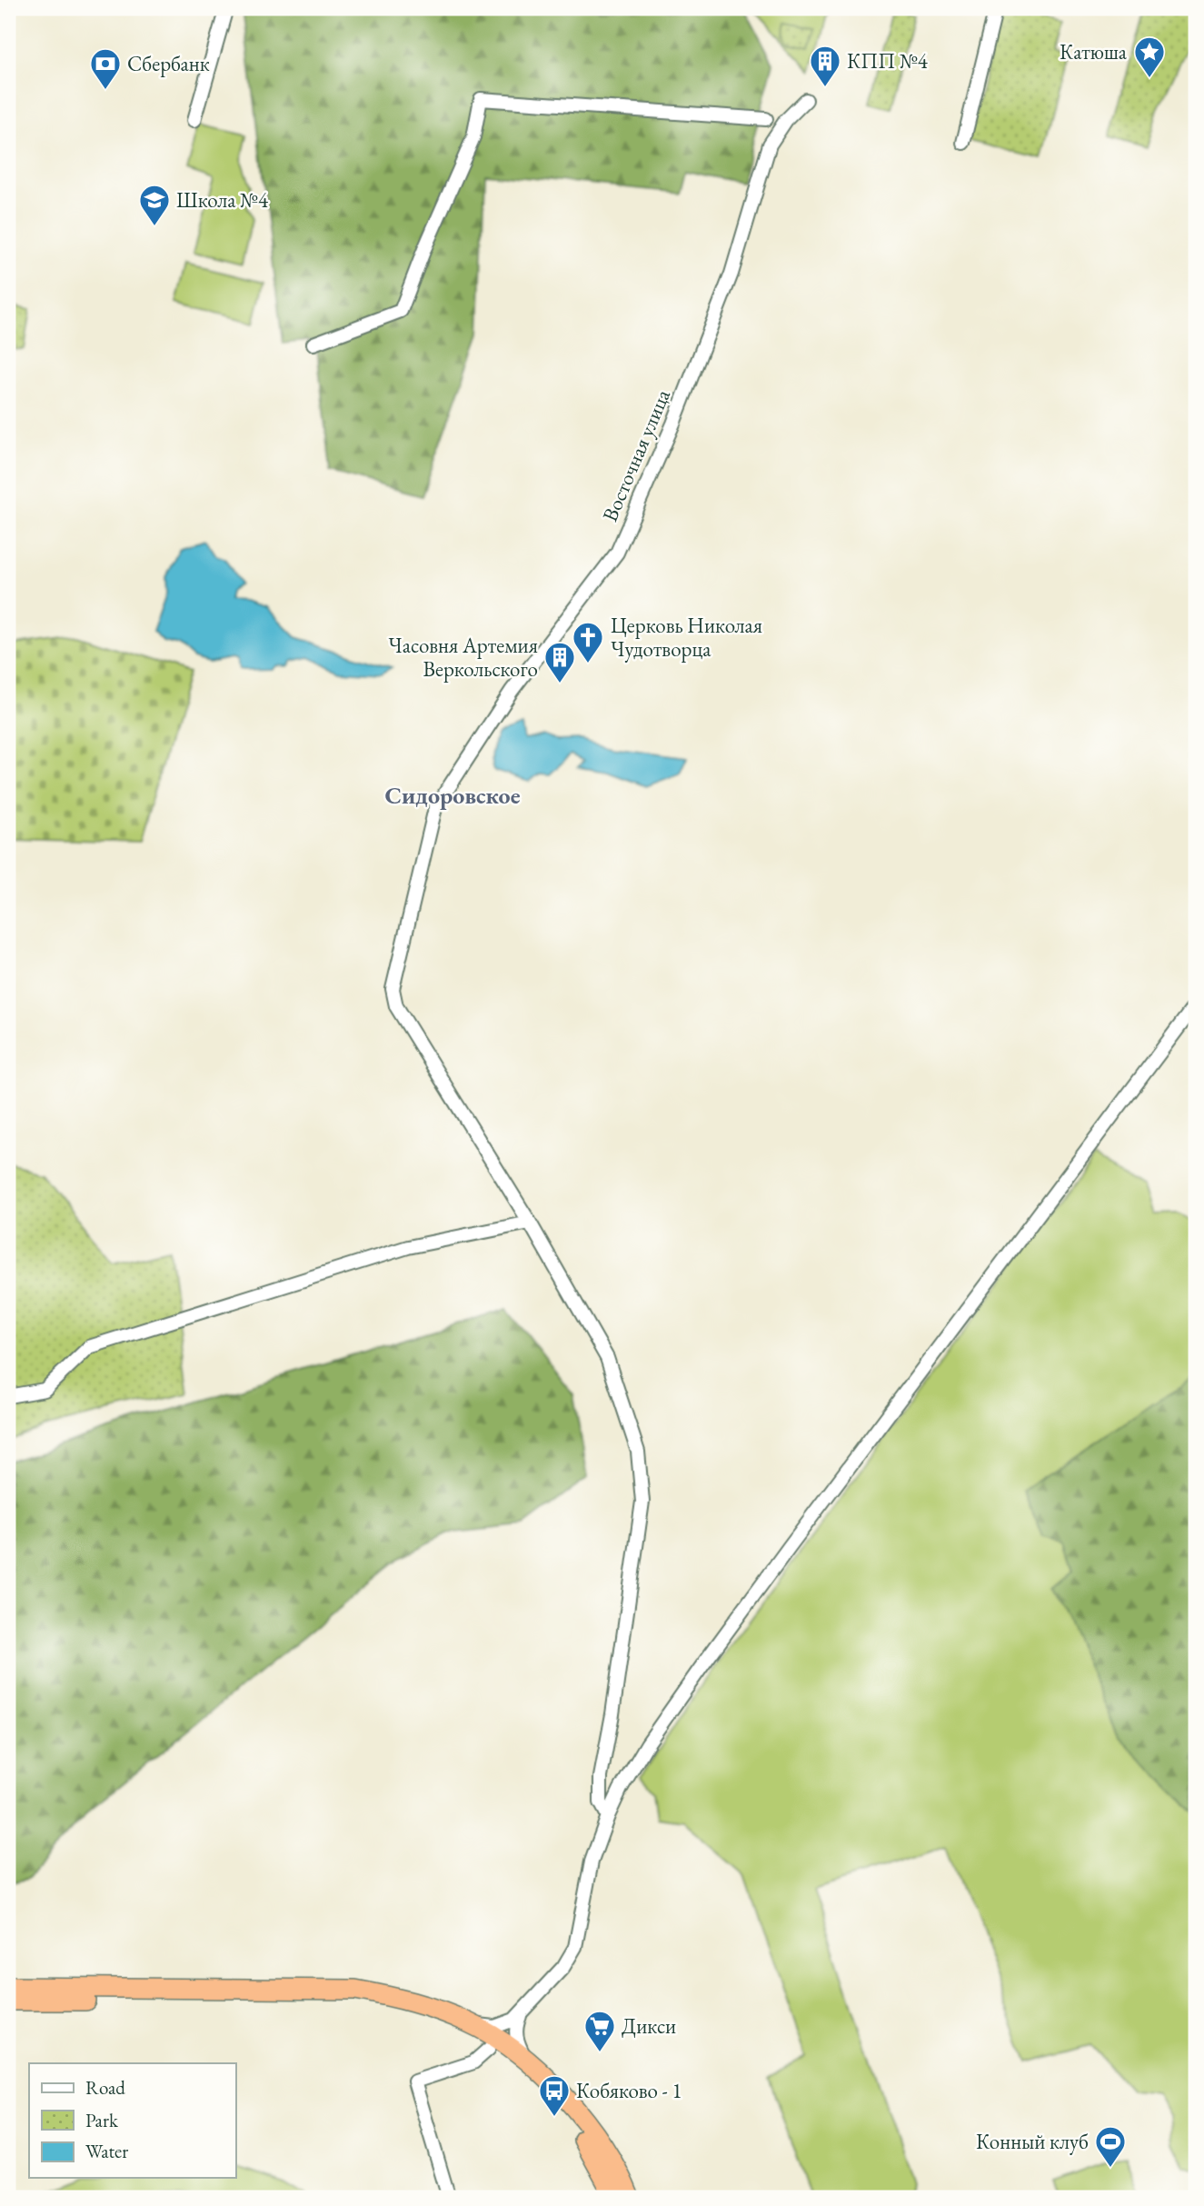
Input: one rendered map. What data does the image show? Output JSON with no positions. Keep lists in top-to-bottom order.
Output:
{
  "streets": {
    "street": ["Восточная улица"]
  },
  "districts": ["Сидоровское"],
  "places": {
    "place": ["Катюша"],
    "building": ["КПП №4", "Часовня Артемия Веркольского"],
    "bank": ["Сбербанк"],
    "school or university": ["Школа №4"],
    "church": ["Церковь Николая Чудотворца"],
    "supermarket": ["Дикси"],
    "bus stop": ["Кобяково - 1"],
    "sports": ["Конный клуб"]
  },
  "legend": ["Road", "Park", "Water"]
}
